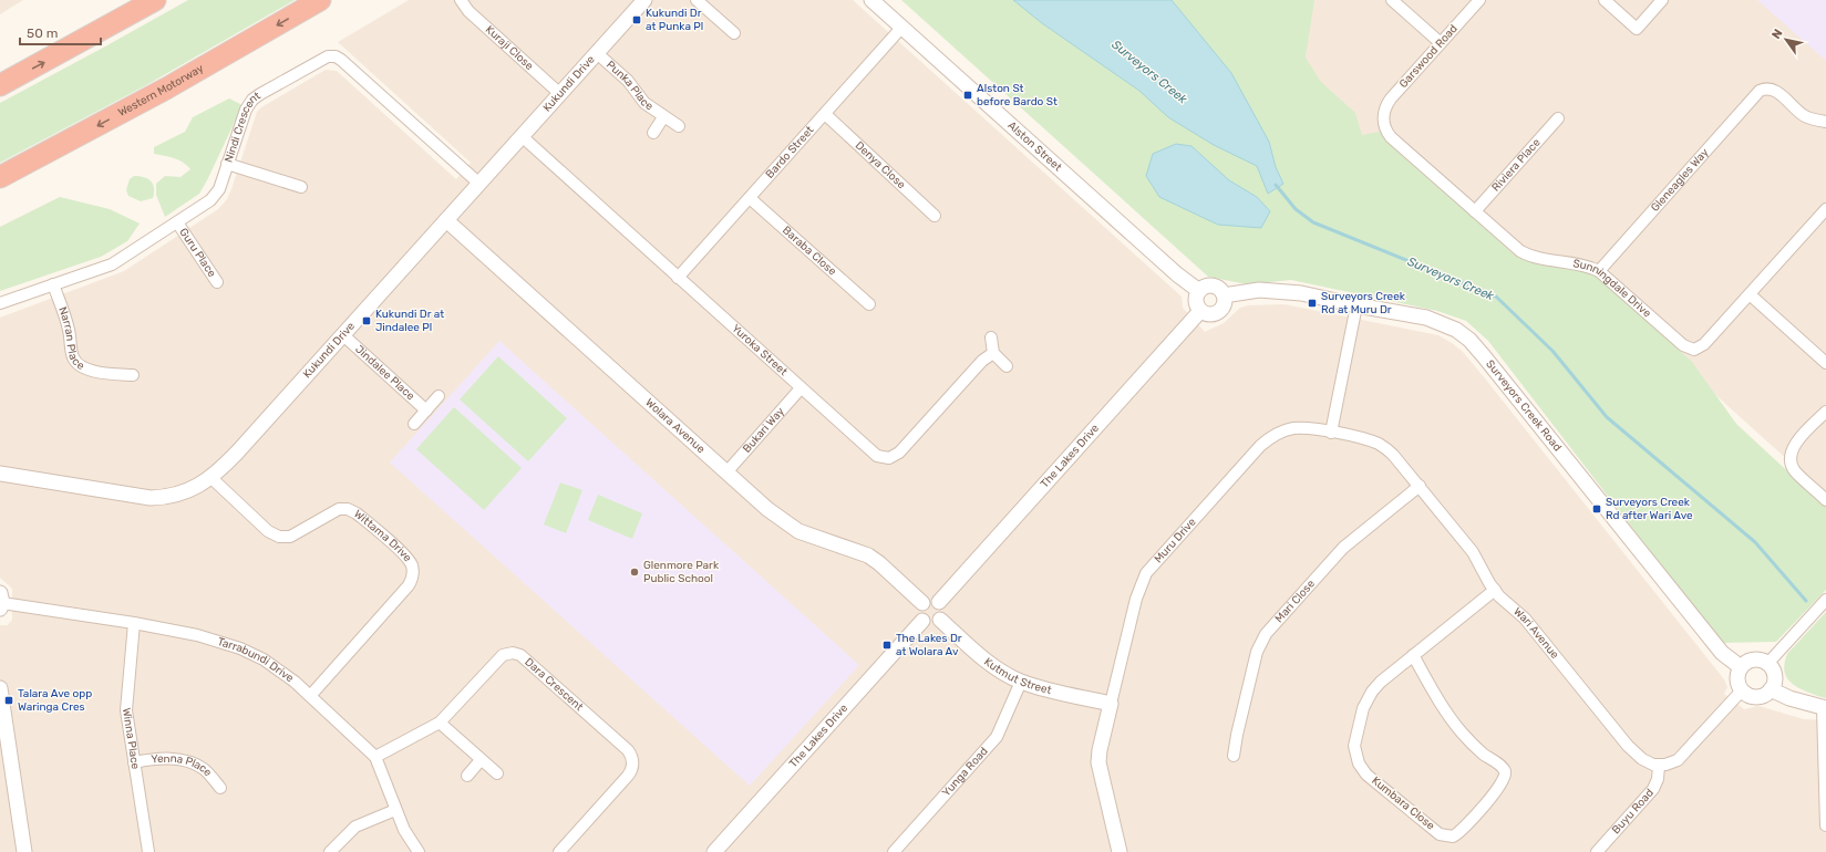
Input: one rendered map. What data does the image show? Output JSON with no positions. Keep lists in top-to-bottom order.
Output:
{
  "streets": {
    "highway": ["Western Motorway"],
    "street": [
      "Kuraji Close",
      "Garswood Road",
      "Kukundi Drive",
      "Punka Place",
      "Nindi Crescent",
      "Alston Street",
      "Bardo Street",
      "Denya Close",
      "Riviera Place",
      "Gleneagles Way",
      "Baraba Close",
      "Guru Place",
      "Sunningdale Drive",
      "Narran Place",
      "Yuroka Street",
      "Jindalee Place",
      "Surveyors Creek Road",
      "Wolara Avenue",
      "Bukari Way",
      "The Lakes Drive",
      "Wittama Drive",
      "Muru Drive",
      "Mari Close",
      "Wari Avenue",
      "Tarrabundi Drive",
      "Kutmut Street",
      "Dara Crescent",
      "Winna Place",
      "Yenna Place",
      "Yunga Road",
      "Kumbara Close",
      "Buyu Road"
    ]
  },
  "crossings": [
    ["Kuraji Close", "Kukundi Drive"],
    ["Garswood Road", "Sunningdale Drive"],
    ["Kukundi Drive", "Punka Place"],
    ["Kukundi Drive", "Nindi Crescent"],
    ["Kukundi Drive", "Yuroka Street"],
    ["Kukundi Drive", "Jindalee Place"],
    ["Kukundi Drive", "Wolara Avenue"],
    ["Kukundi Drive", "Wittama Drive"],
    ["Nindi Crescent", "Guru Place"],
    ["Nindi Crescent", "Narran Place"],
    ["Alston Street", "Bardo Street"],
    ["Alston Street", "Surveyors Creek Road"],
    ["Alston Street", "The Lakes Drive"],
    ["Bardo Street", "Denya Close"],
    ["Bardo Street", "Baraba Close"],
    ["Bardo Street", "Yuroka Street"],
    ["Riviera Place", "Sunningdale Drive"],
    ["Gleneagles Way", "Sunningdale Drive"],
    ["Yuroka Street", "Bukari Way"],
    ["Surveyors Creek Road", "The Lakes Drive"],
    ["Wolara Avenue", "Bukari Way"],
    ["Wolara Avenue", "The Lakes Drive"],
    ["Wolara Avenue", "Kutmut Street"],
    ["The Lakes Drive", "Kutmut Street"],
    ["Wittama Drive", "Tarrabundi Drive"],
    ["Muru Drive", "Wari Avenue"],
    ["Muru Drive", "Kutmut Street"],
    ["Mari Close", "Wari Avenue"],
    ["Wari Avenue", "Kumbara Close"],
    ["Wari Avenue", "Buyu Road"],
    ["Tarrabundi Drive", "Dara Crescent"],
    ["Tarrabundi Drive", "Winna Place"],
    ["Kutmut Street", "Yunga Road"],
    ["Winna Place", "Yenna Place"]
  ],
  "water": ["Surveyors Creek"],
  "places": {
    "transit": [
      "Kukundi Dr at Punka Pl",
      "Alston St before Bardo St",
      "Surveyors Creek Rd at Muru Dr",
      "Kukundi Dr at Jindalee Pl",
      "Surveyors Creek Rd after Wari Ave",
      "The Lakes Dr at Wolara Av",
      "Talara Ave opp Waringa Cres"
    ],
    "other": ["Glenmore Park Public School"]
  },
  "scale_bar": "50 m",
  "north": "top left"
}
